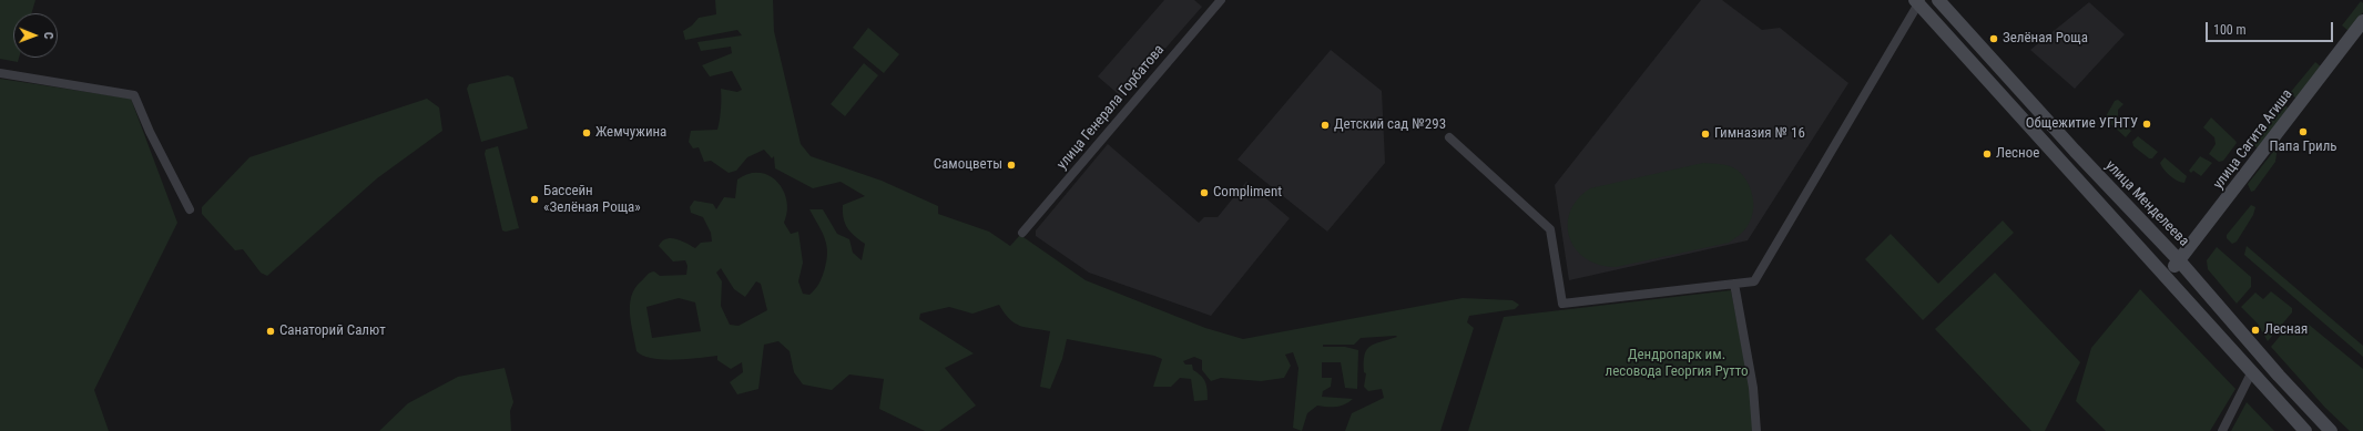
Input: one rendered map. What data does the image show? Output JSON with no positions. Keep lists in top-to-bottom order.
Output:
{
  "streets": {
    "main road": ["улица Сагита Агиша", "улица Менделеева"],
    "street": ["улица Генерала Горбатова"]
  },
  "crossings": [
    ["улица Сагита Агиша", "улица Менделеева"]
  ],
  "parks": ["Дендропарк им. лесовода Георгия Рутто"],
  "places": [
    "Зелёная Роща",
    "Общежитие УГНТУ",
    "Детский сад №293",
    "Папа Гриль",
    "Жемчужина",
    "Гимназия № 16",
    "Лесное",
    "Самоцветы",
    "Compliment",
    "Бассейн «Зелёная Роща»",
    "Лесная",
    "Санаторий Салют"
  ],
  "scale_bar": "100 m",
  "north": "right"
}
